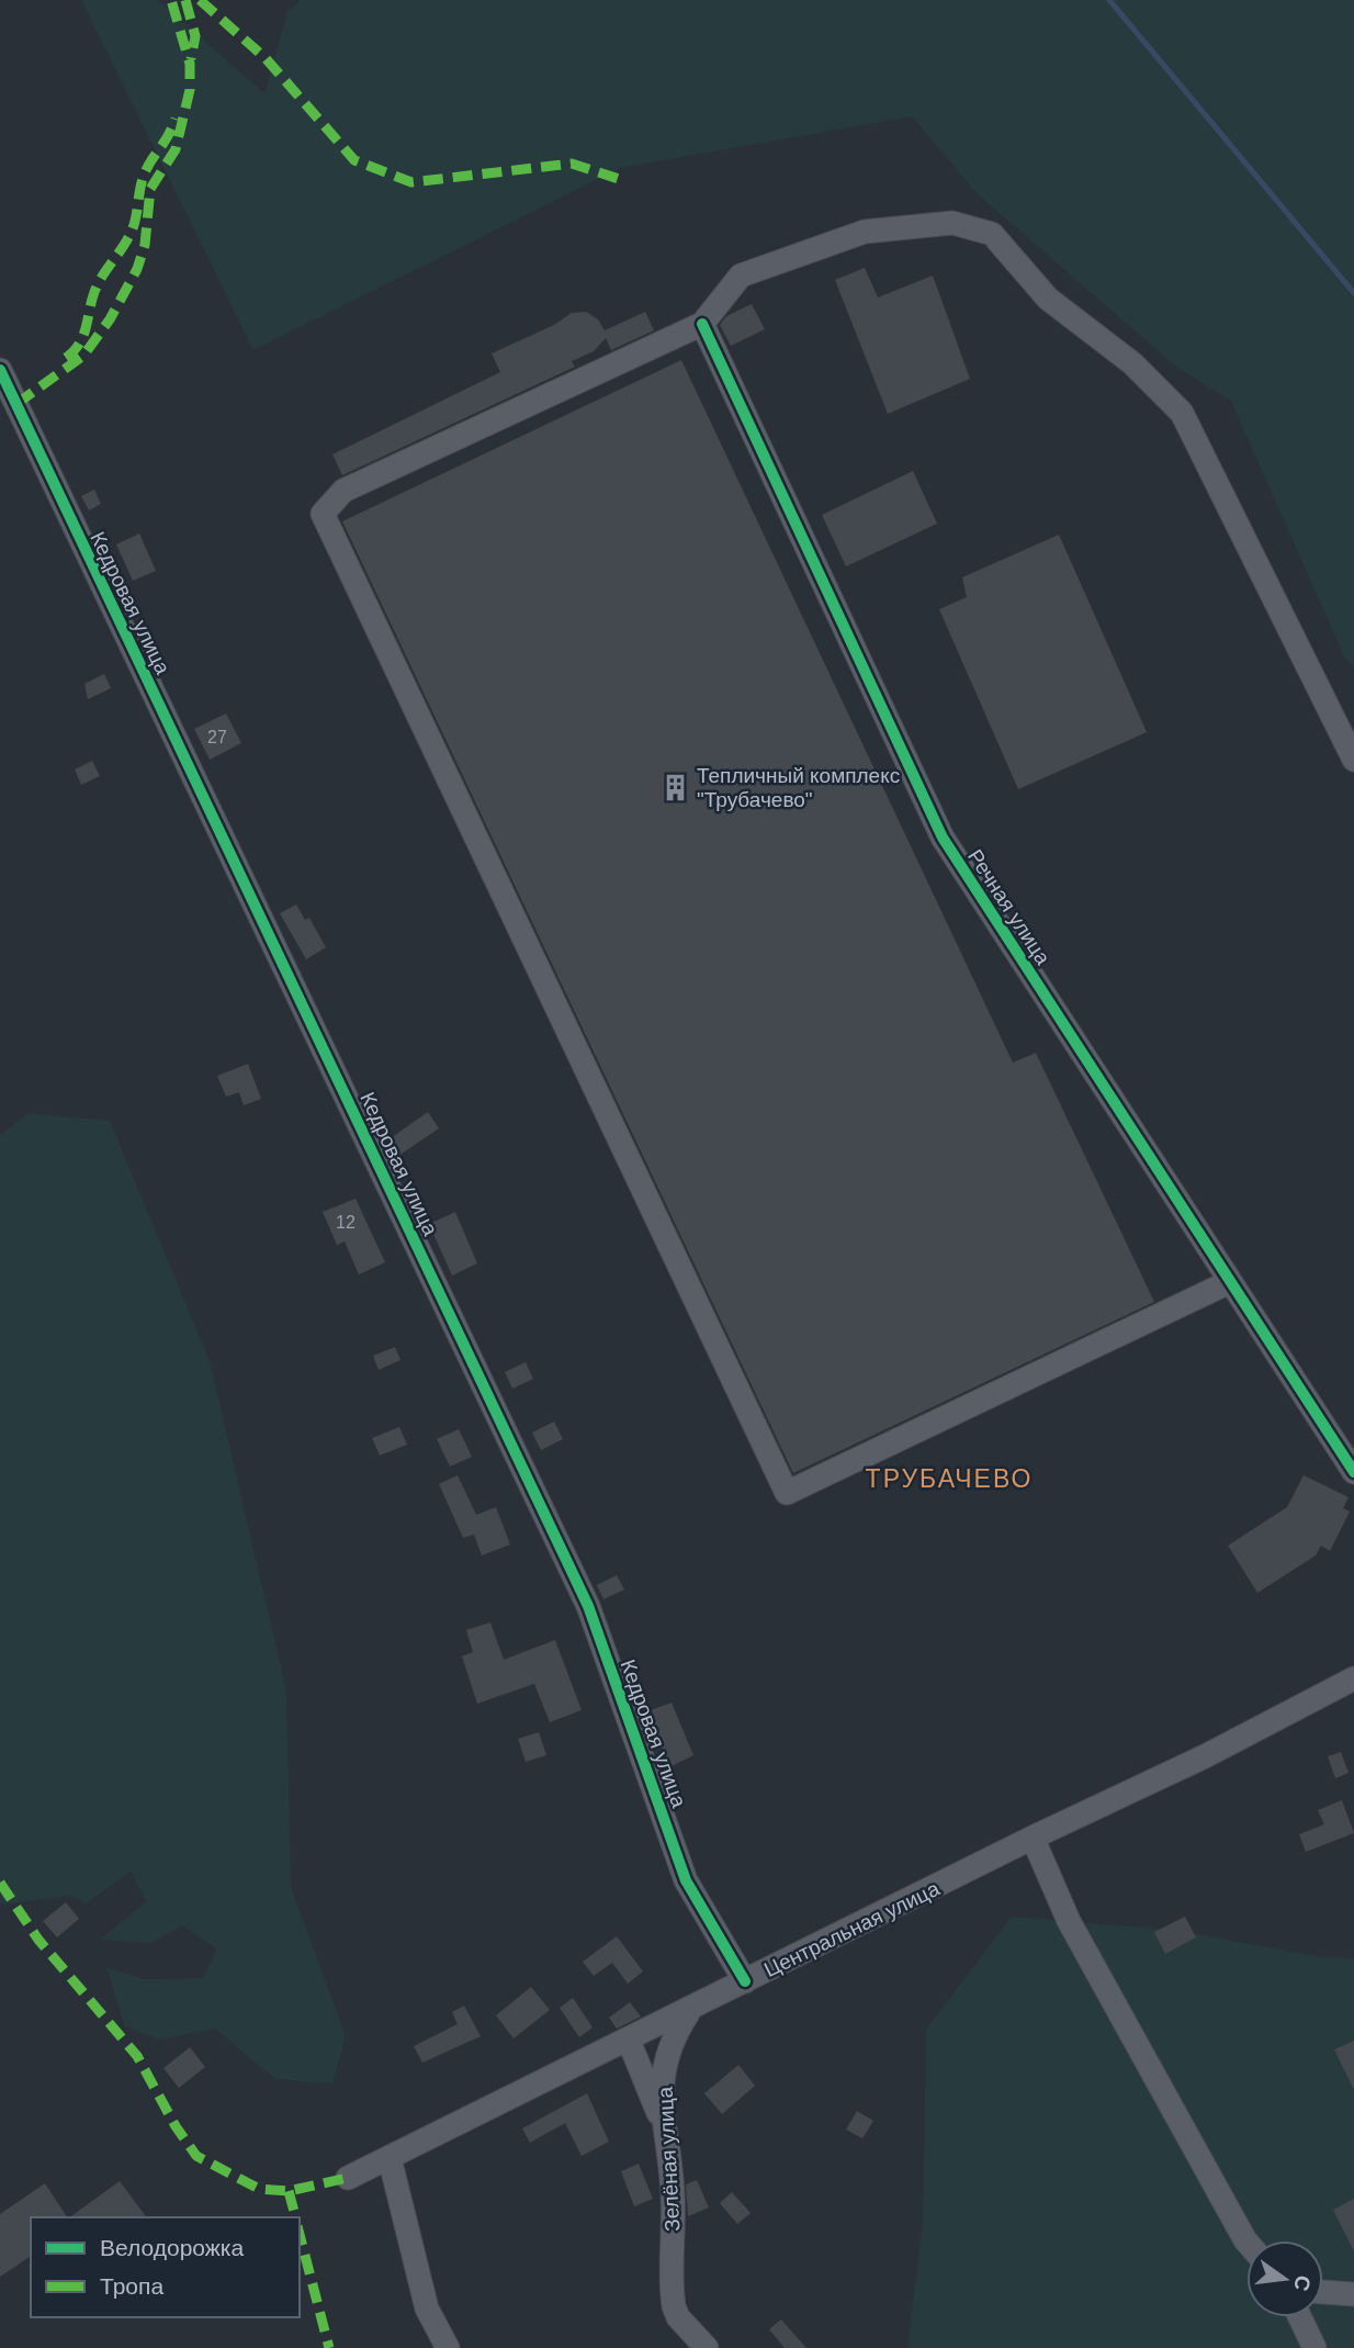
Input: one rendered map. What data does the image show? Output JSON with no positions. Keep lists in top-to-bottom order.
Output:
{
  "streets": {
    "street": [
      "Кедровая улица",
      "Речная улица",
      "Центральная улица",
      "Зелёная улица"
    ]
  },
  "crossings": [
    ["Кедровая улица", "Центральная улица"],
    ["Центральная улица", "Зелёная улица"]
  ],
  "districts": ["ТРУБАЧЕВО"],
  "places": {
    "building": ["Тепличный комплекс \"Трубачево\""]
  },
  "house_numbers": ["27", "12"],
  "legend": ["Велодорожка", "Тропа"],
  "north": "right"
}
